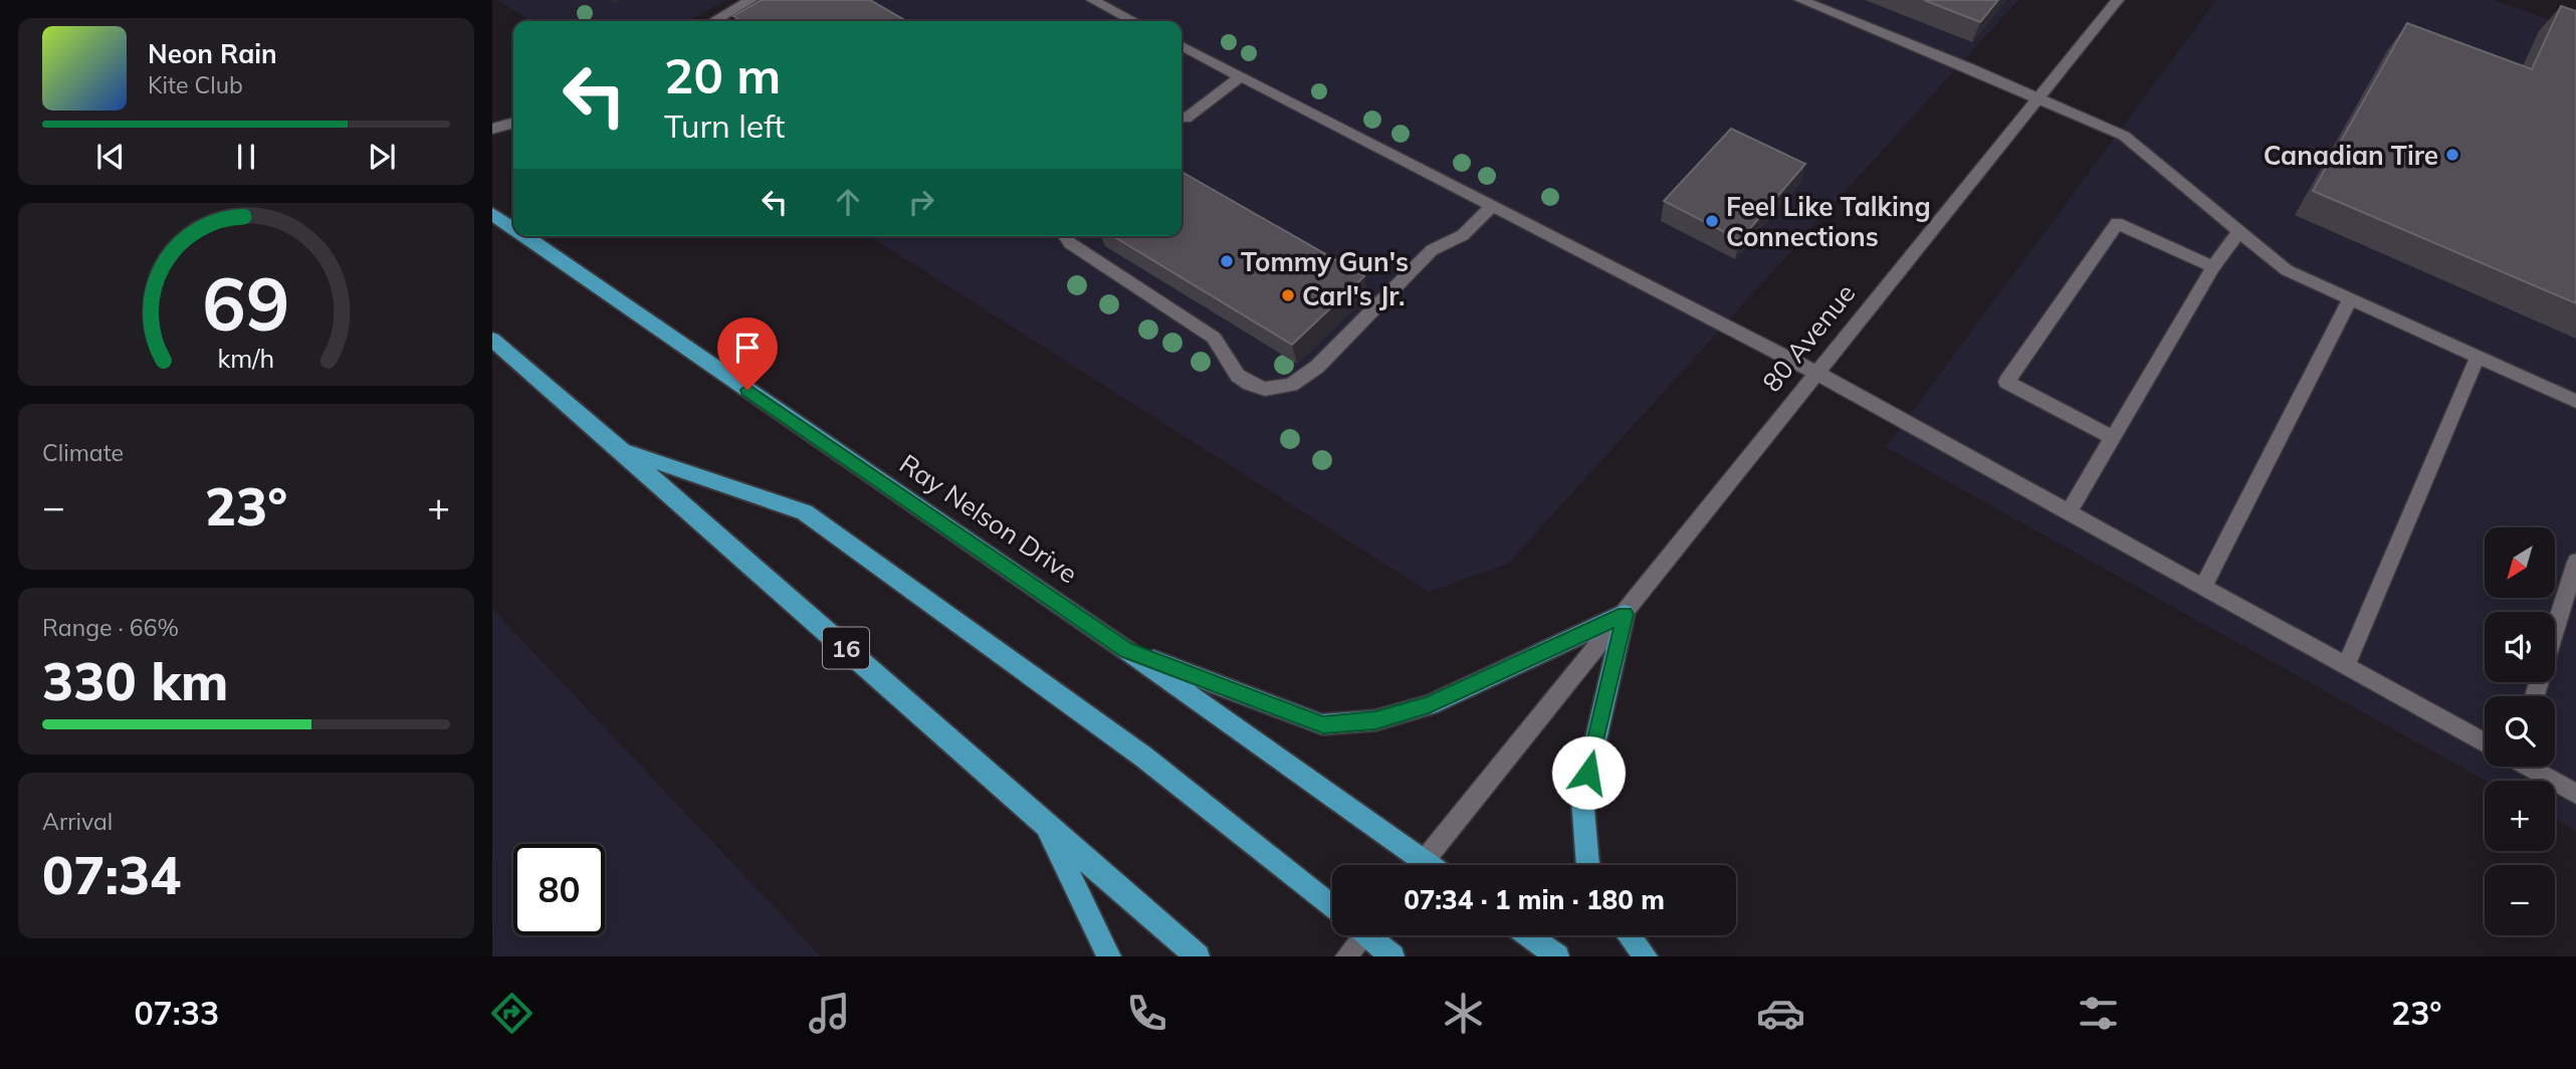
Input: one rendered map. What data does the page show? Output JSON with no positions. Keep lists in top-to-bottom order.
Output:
{
  "streets": {
    "highway": ["Ray Nelson Drive", "16"],
    "street": ["80 Avenue"]
  },
  "places": [
    "Canadian Tire",
    "Feel Like Talking Connections",
    "Tommy Gun's",
    "Carl's Jr."
  ],
  "north": "bottom left",
  "page": {
    "turn": ["20 m", "Turn left"],
    "song": ["Neon Rain", "Kite Club"],
    "tile": [
      "Climate",
      ["Range · 66%", "330 km"],
      ["Arrival", "07:34"]
    ],
    "heat": ["−", "23°", "+"],
    "map_buttons": ["+", "−"],
    "limit": "80",
    "trip": "07:34 · 1 min · 180 m",
    "tabs": ["07:33", "23°"],
    "gauge": ["69", "km/h"]
  }
}
